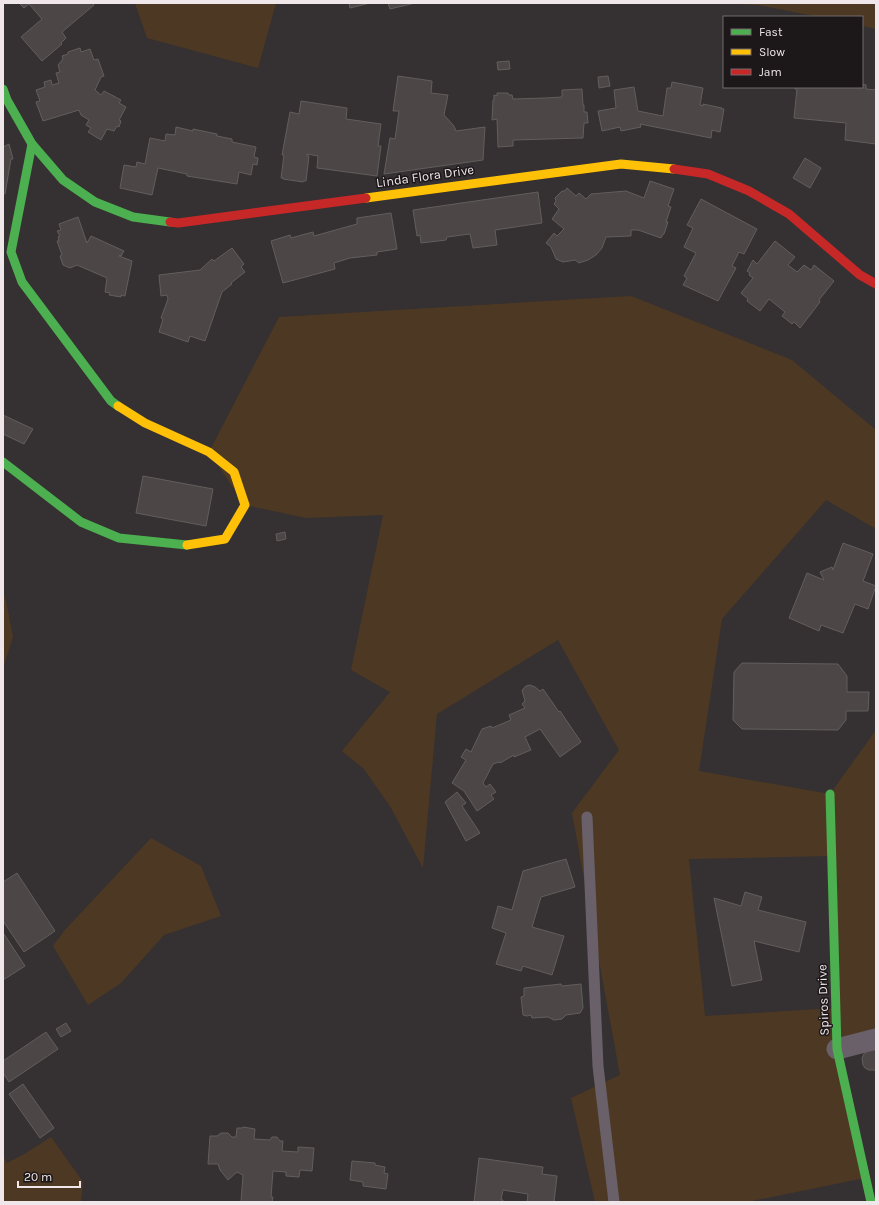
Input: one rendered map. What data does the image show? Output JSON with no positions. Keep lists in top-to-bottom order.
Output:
{
  "streets": {
    "street": ["Linda Flora Drive", "Spiros Drive"]
  },
  "legend": ["Fast", "Slow", "Jam"],
  "scale_bar": "20 m"
}
